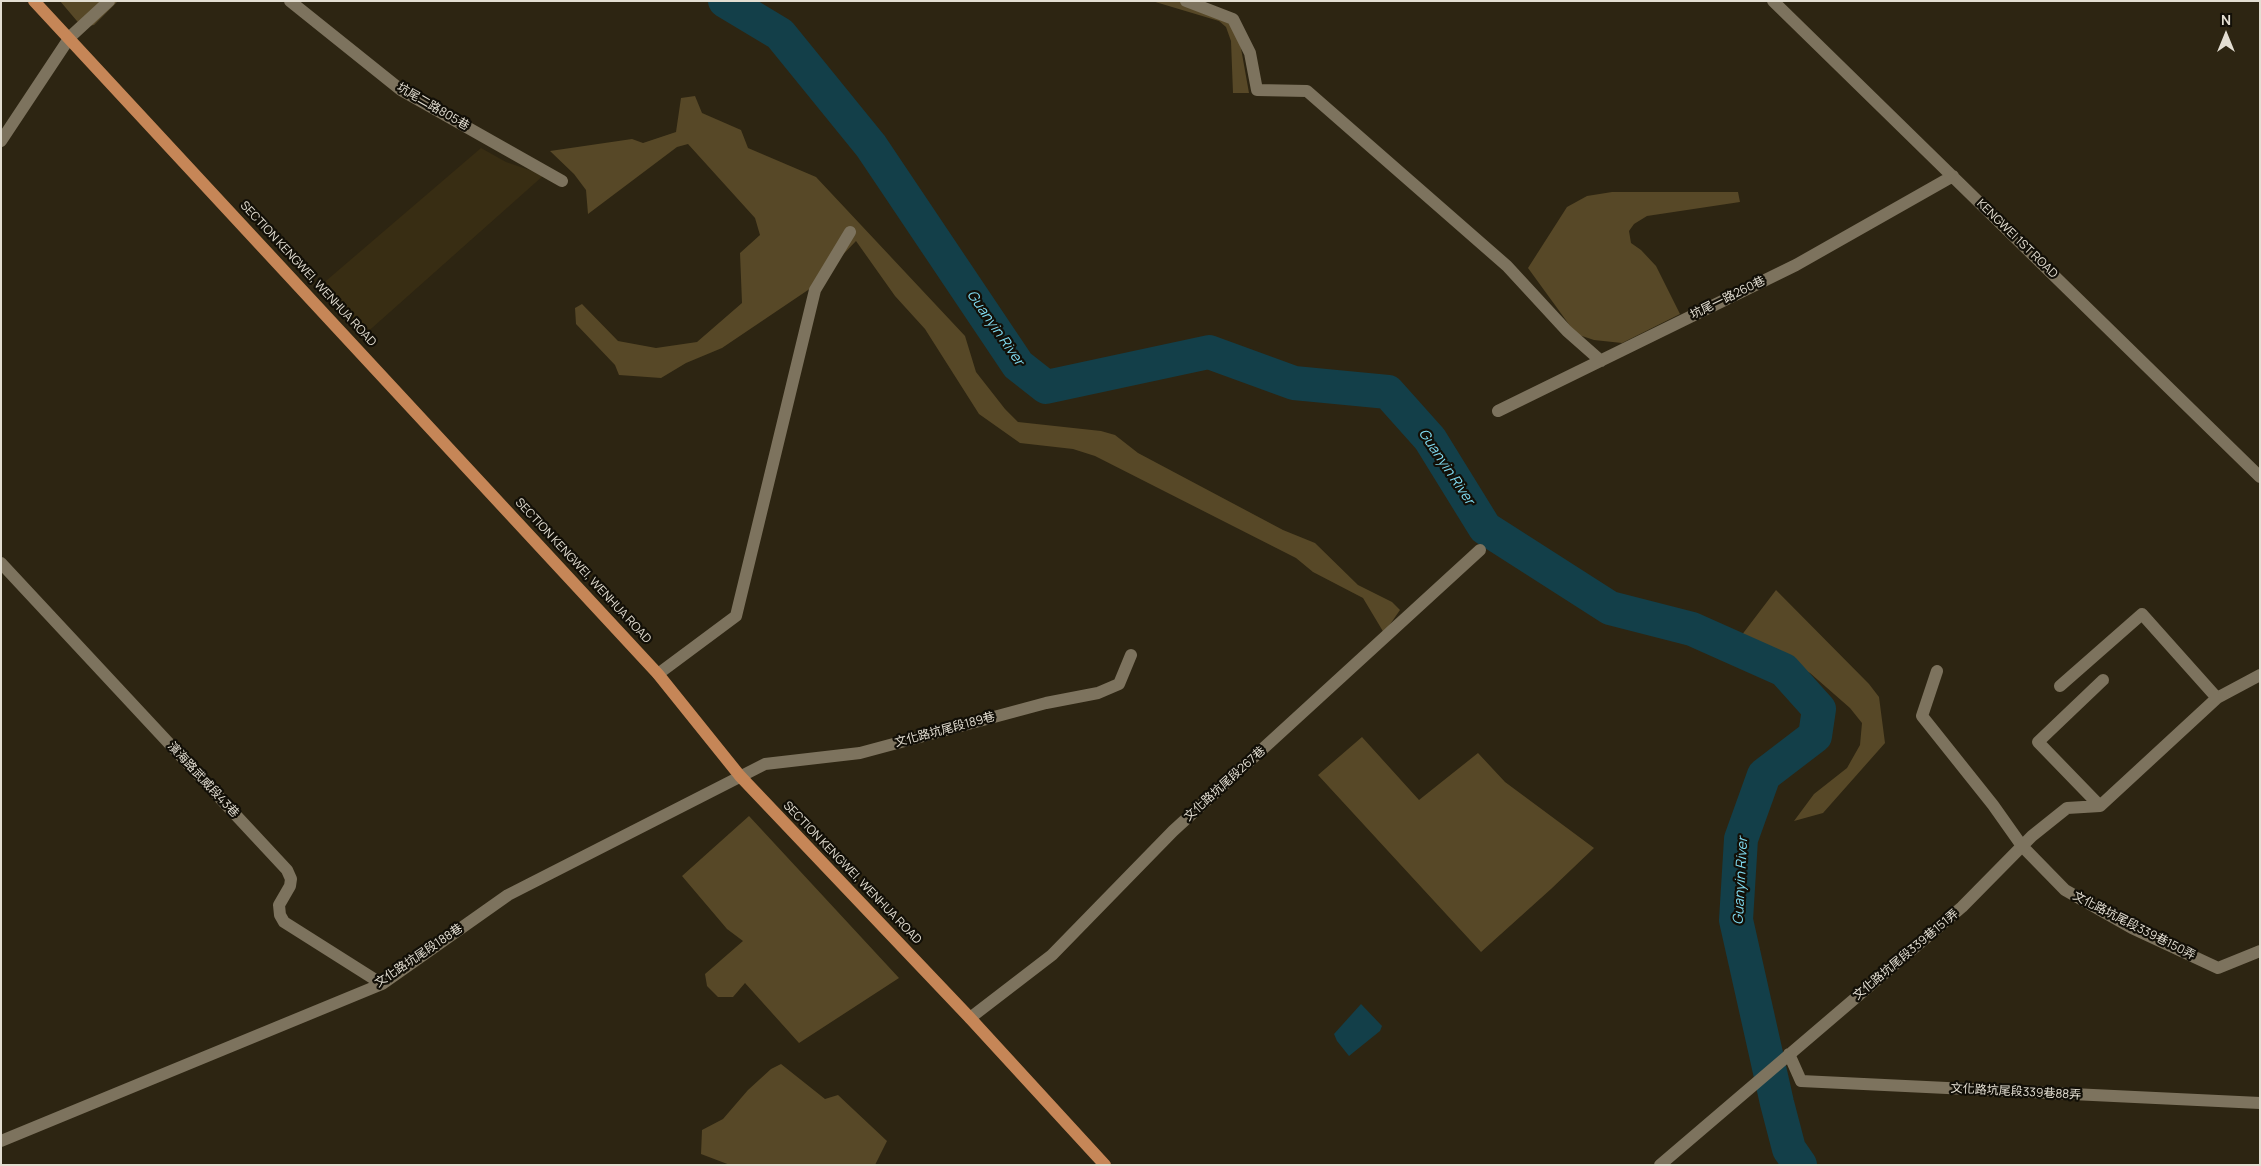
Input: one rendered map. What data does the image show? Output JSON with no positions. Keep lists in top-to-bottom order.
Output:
{
  "streets": {
    "main road": ["SECTION KENGWEI, WENHUA ROAD"],
    "street": [
      "坑尾二路805巷",
      "KENGWEI 1ST ROAD",
      "坑尾一路260巷",
      "文化路坑尾段189巷",
      "濱海路武威段43巷",
      "文化路坑尾段267巷",
      "文化路坑尾段339巷150弄",
      "文化路坑尾段339巷151弄",
      "文化路坑尾段188巷",
      "文化路坑尾段339巷88弄"
    ]
  },
  "crossings": [
    ["KENGWEI 1ST ROAD", "坑尾一路260巷"],
    ["SECTION KENGWEI, WENHUA ROAD", "文化路坑尾段189巷"],
    ["SECTION KENGWEI, WENHUA ROAD", "文化路坑尾段267巷"],
    ["SECTION KENGWEI, WENHUA ROAD", "文化路坑尾段188巷"],
    ["文化路坑尾段189巷", "文化路坑尾段188巷"],
    ["濱海路武威段43巷", "文化路坑尾段188巷"],
    ["文化路坑尾段339巷150弄", "文化路坑尾段339巷151弄"],
    ["文化路坑尾段339巷151弄", "文化路坑尾段339巷88弄"]
  ],
  "water": ["Guanyin River"],
  "north": "top"
}
